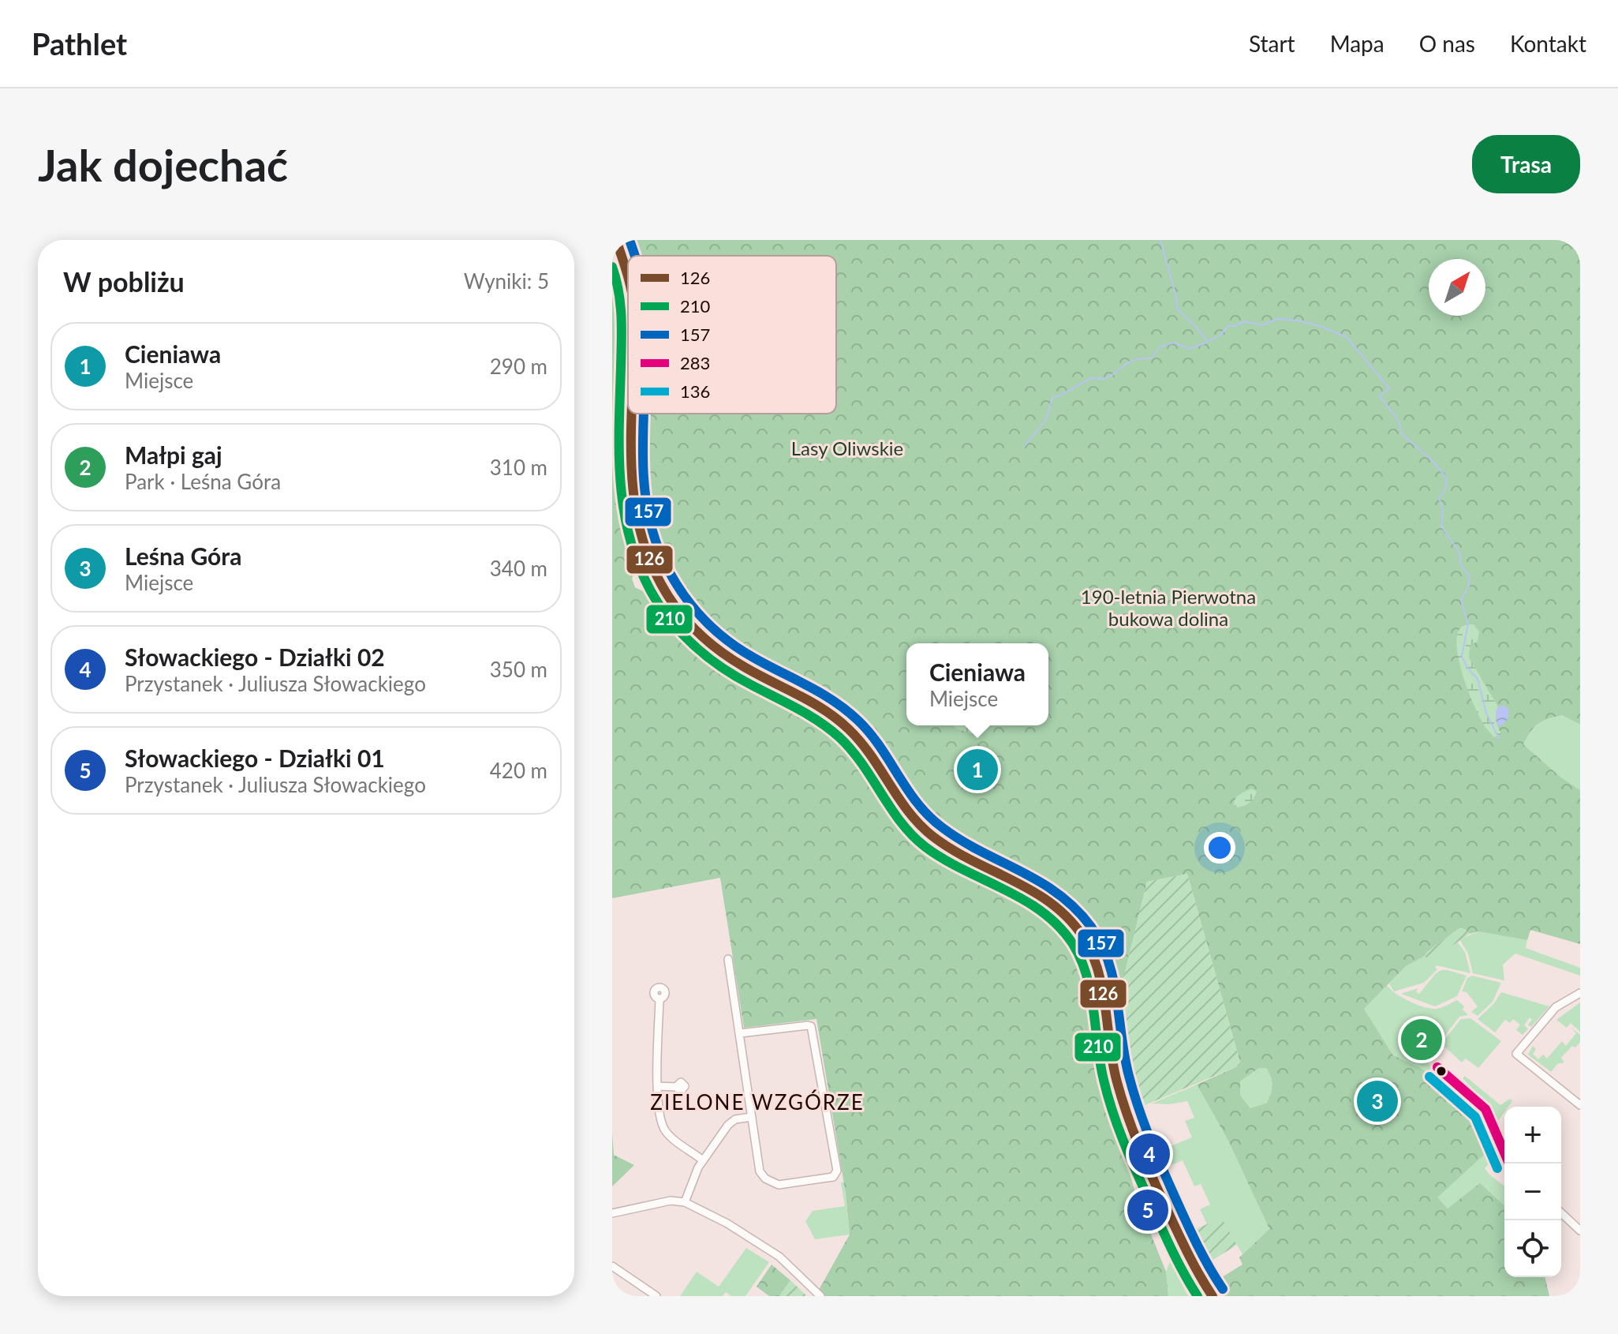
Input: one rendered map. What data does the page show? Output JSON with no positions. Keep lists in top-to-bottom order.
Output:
{
  "districts": ["ZIELONE WZGÓRZE"],
  "parks": ["Lasy Oliwskie", "190-letnia Pierwotna bukowa dolina"],
  "lines": [
    "transit line 126",
    "transit line 157",
    "transit line 210",
    "transit line 283",
    "transit line 136"
  ],
  "legend": [
    "126",
    "210",
    "157",
    "283",
    "136"
  ],
  "north": "top right",
  "page": {
    "header": "Pathlet",
    "nav": [
      "Start",
      "Mapa",
      "O nas",
      "Kontakt"
    ],
    "buttons": "Trasa",
    "title": "Jak dojechać",
    "heading": ["W pobliżu", "Wyniki: 5"],
    "list": [
      {
        "mark": "1",
        "name": "Cieniawa",
        "note": "Miejsce",
        "value": "290 m"
      },
      {
        "mark": "2",
        "name": "Małpi gaj",
        "note": "Park · Leśna Góra",
        "value": "310 m"
      },
      {
        "mark": "3",
        "name": "Leśna Góra",
        "note": "Miejsce",
        "value": "340 m"
      },
      {
        "mark": "4",
        "name": "Słowackiego - Działki 02",
        "note": "Przystanek · Juliusza Słowackiego",
        "value": "350 m"
      },
      {
        "mark": "5",
        "name": "Słowackiego - Działki 01",
        "note": "Przystanek · Juliusza Słowackiego",
        "value": "420 m"
      }
    ],
    "popup": ["Cieniawa", "Miejsce"],
    "pins": [
      "1",
      "2",
      "3",
      "4",
      "5"
    ],
    "map_buttons": ["+", "−"]
  }
}
